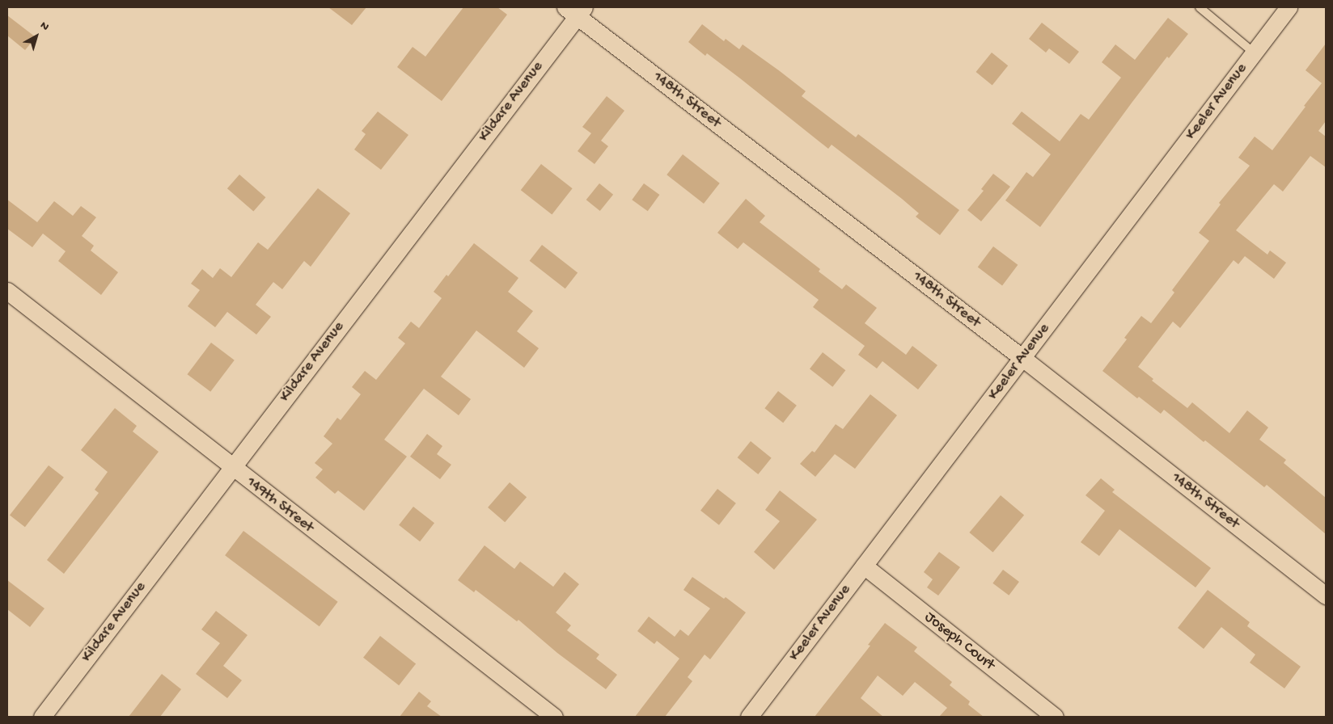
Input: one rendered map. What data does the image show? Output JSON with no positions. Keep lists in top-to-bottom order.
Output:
{
  "streets": {
    "street": [
      "148th Street",
      "Kildare Avenue",
      "Keeler Avenue",
      "149th Street",
      "Joseph Court"
    ]
  },
  "crossings": [
    ["148th Street", "Kildare Avenue"],
    ["148th Street", "Keeler Avenue"],
    ["Kildare Avenue", "149th Street"],
    ["Keeler Avenue", "Joseph Court"]
  ],
  "north": "top right"
}
